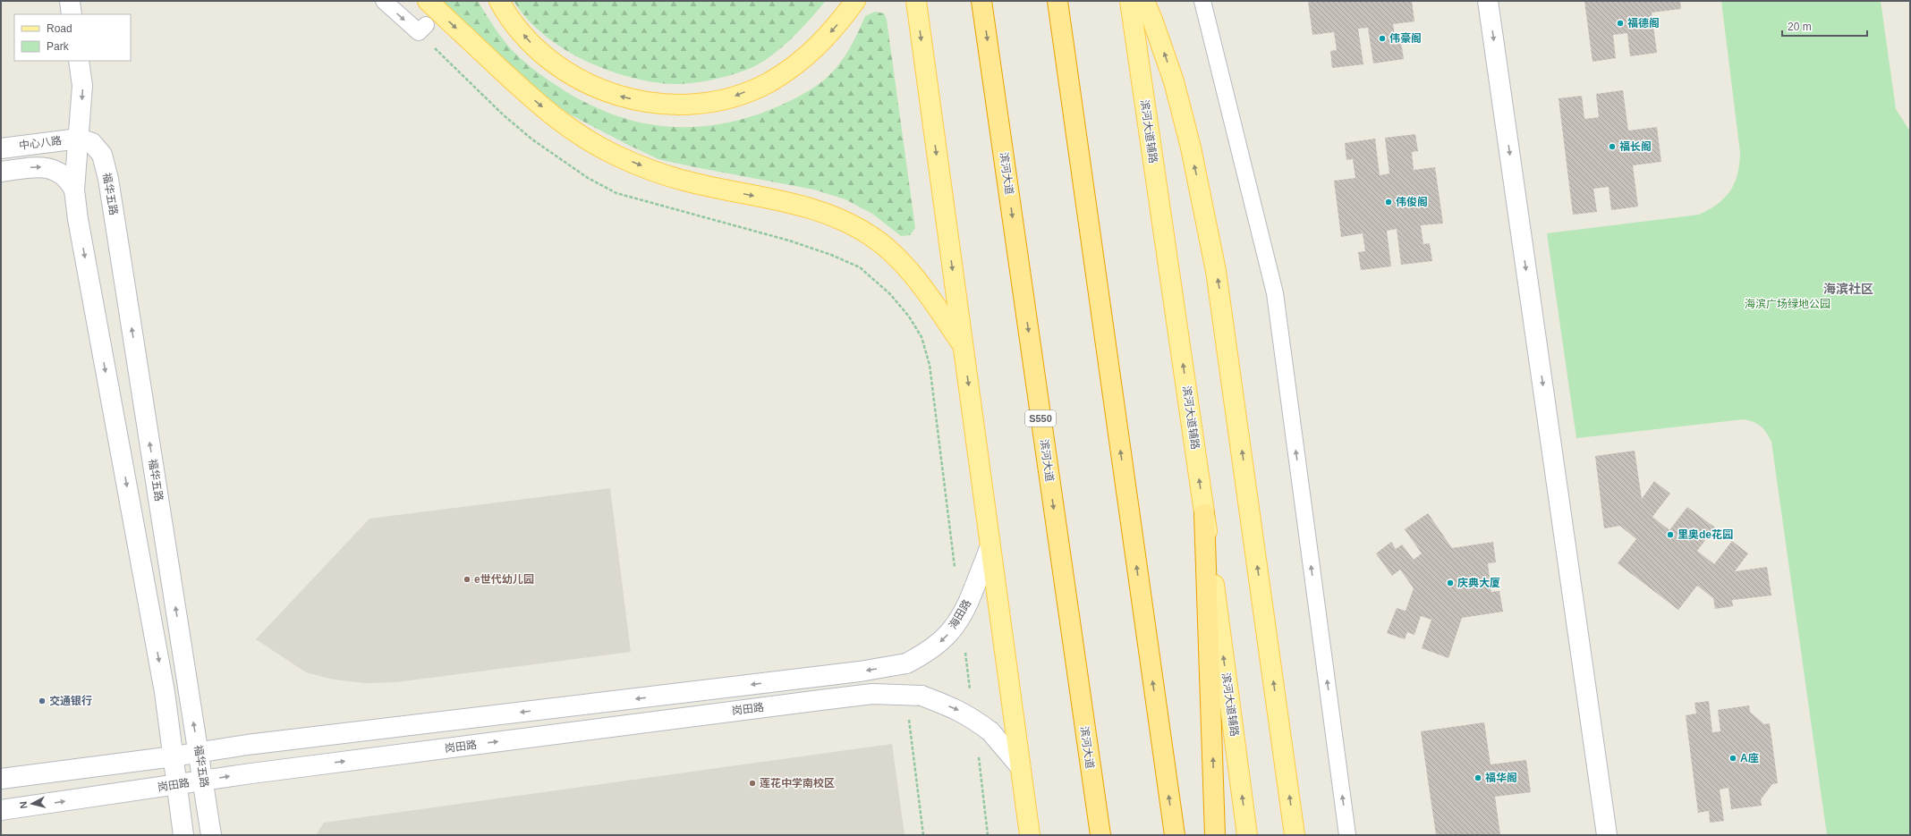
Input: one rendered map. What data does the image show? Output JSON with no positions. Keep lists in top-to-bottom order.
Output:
{
  "streets": {
    "highway": ["滨河大道", "S550"],
    "main road": ["滨河大道辅路"],
    "street": [
      "中心八路",
      "福华五路",
      "海田路",
      "岗田路"
    ]
  },
  "crossings": [
    ["中心八路", "福华五路"],
    ["福华五路", "海田路"],
    ["福华五路", "岗田路"]
  ],
  "one_way": ["海田路", "岗田路"],
  "districts": ["海滨社区"],
  "parks": ["海滨广场绿地公园"],
  "places": [
    "福德阁",
    "伟豪阁",
    "福长阁",
    "伟俊阁",
    "里奥de花园",
    "e世代幼儿园",
    "庆典大厦",
    "交通银行",
    "A座",
    "福华阁",
    "莲花中学南校区"
  ],
  "legend": ["Road", "Park"],
  "scale_bar": "20 m",
  "north": "left"
}
